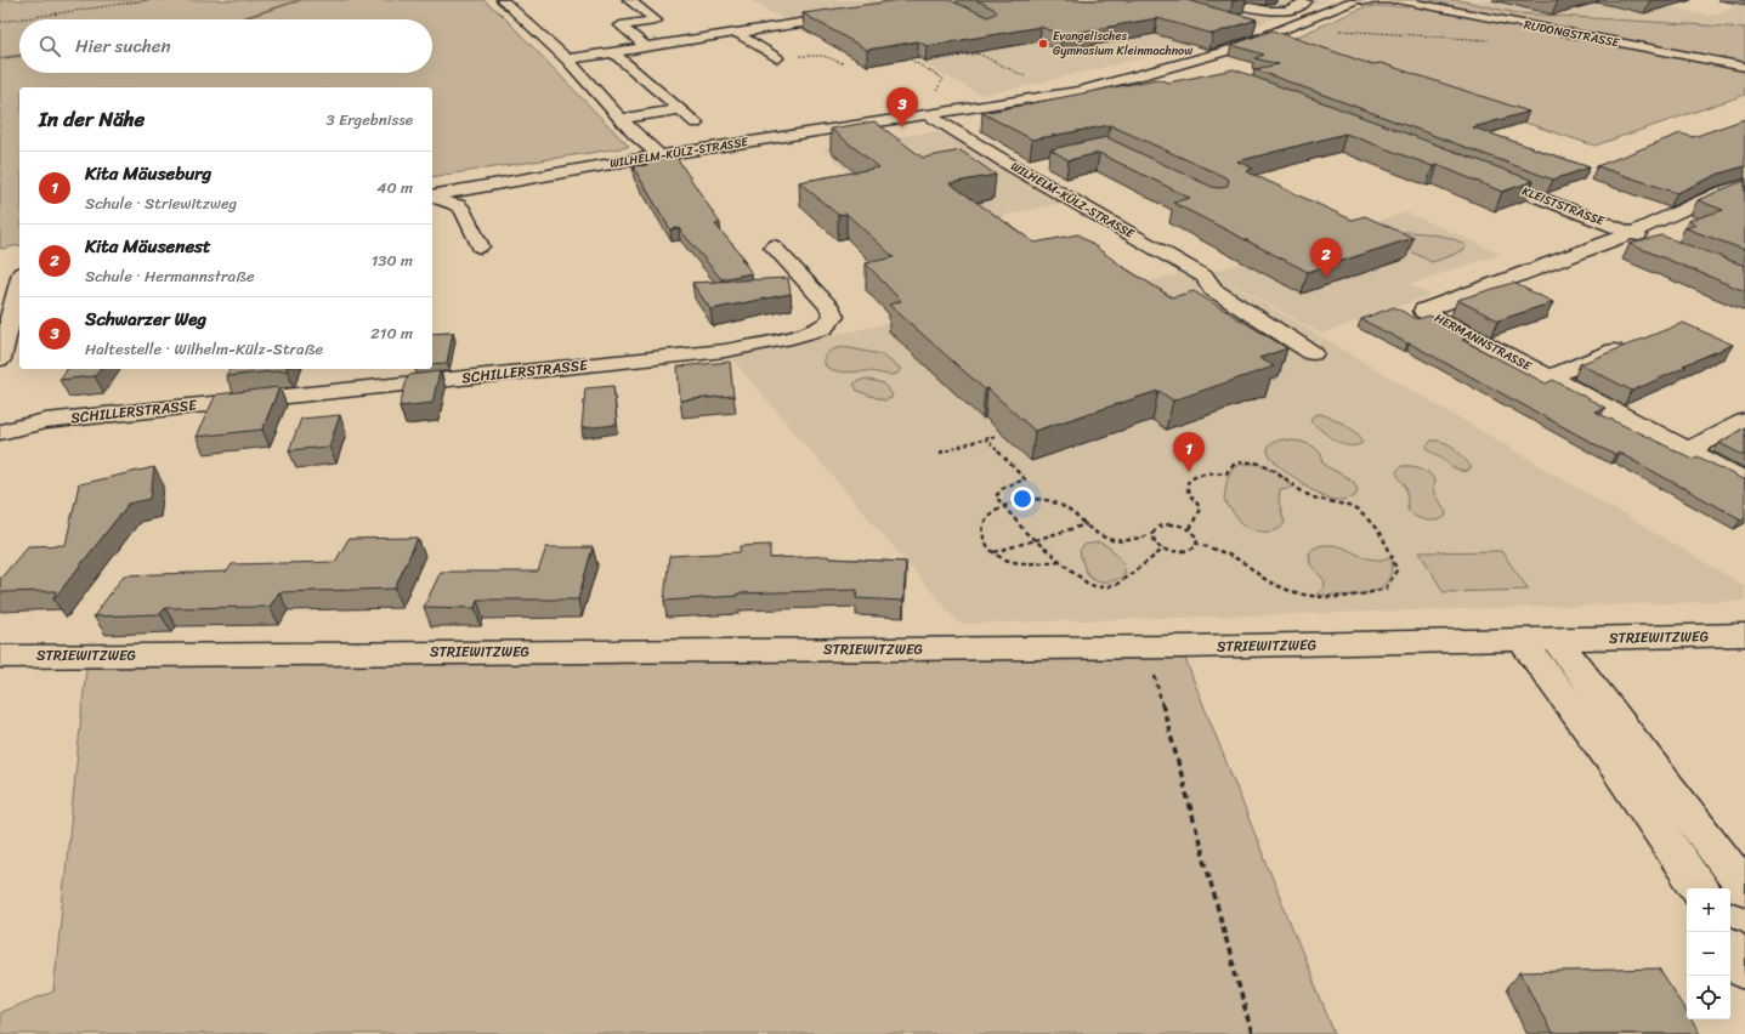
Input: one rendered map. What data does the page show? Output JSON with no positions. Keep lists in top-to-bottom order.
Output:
{
  "streets": {
    "street": [
      "RUDONGSTRASSE",
      "WILHELM-KÜLZ-STRASSE",
      "KLEISTSTRASSE",
      "HERMANNSTRASSE",
      "SCHILLERSTRASSE",
      "STRIEWITZWEG"
    ]
  },
  "crossings": [
    ["KLEISTSTRASSE", "HERMANNSTRASSE"]
  ],
  "places": ["Evangelisches Gymnasium Kleinmachnow"],
  "page": {
    "search": "Hier suchen",
    "pins": ["3", "2", "1"],
    "heading": ["In der Nähe", "3 Ergebnisse"],
    "list": [
      {
        "mark": "1",
        "name": "Kita Mäuseburg",
        "note": "Schule · Striewitzweg",
        "value": "40 m"
      },
      {
        "mark": "2",
        "name": "Kita Mäusenest",
        "note": "Schule · Hermannstraße",
        "value": "130 m"
      },
      {
        "mark": "3",
        "name": "Schwarzer Weg",
        "note": "Haltestelle · Wilhelm-Külz-Straße",
        "value": "210 m"
      }
    ],
    "map_buttons": ["+", "−"]
  }
}
